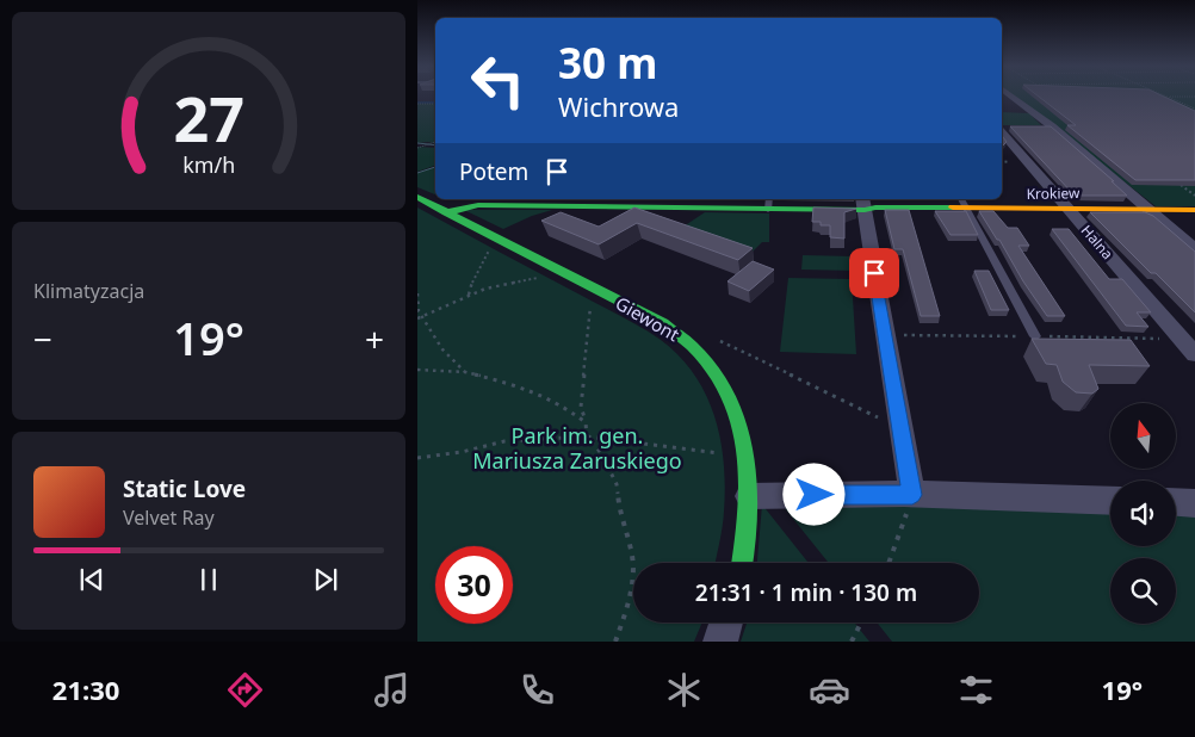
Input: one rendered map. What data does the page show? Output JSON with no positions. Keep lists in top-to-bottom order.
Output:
{
  "streets": {
    "street": ["Krokiew", "Halna", "Giewont"]
  },
  "crossings": [
    ["Krokiew", "Halna"],
    ["Krokiew", "Giewont"]
  ],
  "parks": ["Park im. gen. Mariusza Zaruskiego"],
  "north": "top",
  "page": {
    "turn": ["30 m", "Wichrowa"],
    "then": "Potem",
    "tile": "Klimatyzacja",
    "heat": ["−", "19°", "+"],
    "song": ["Static Love", "Velvet Ray"],
    "limit": "30",
    "trip": "21:31 · 1 min · 130 m",
    "tabs": ["21:30", "19°"],
    "gauge": ["27", "km/h"]
  }
}
